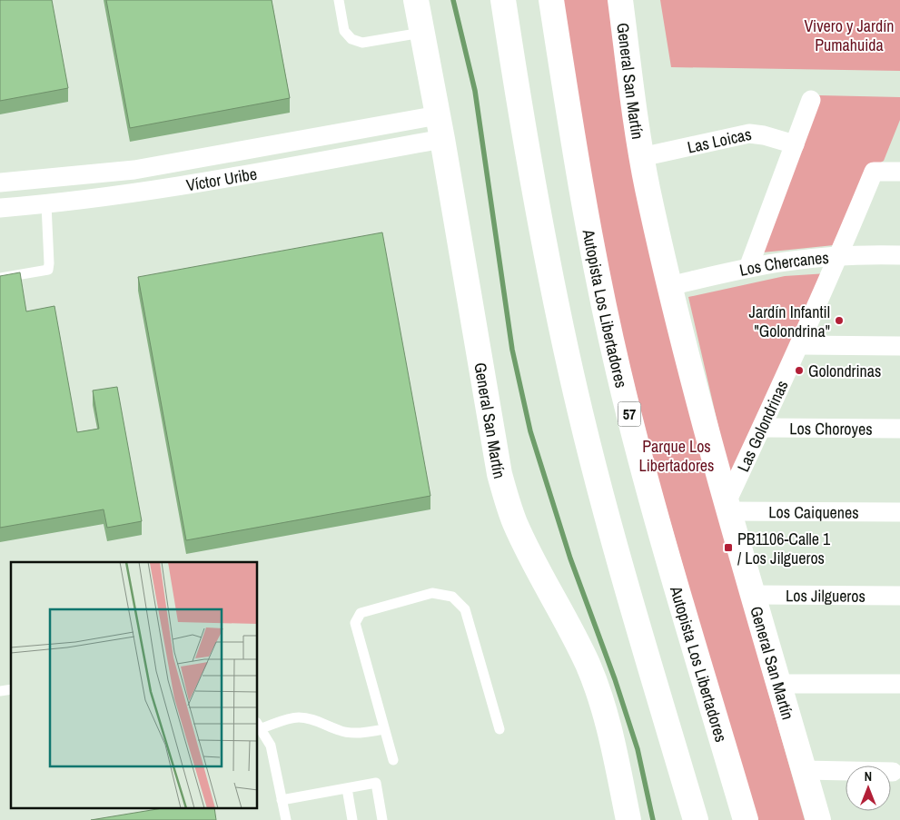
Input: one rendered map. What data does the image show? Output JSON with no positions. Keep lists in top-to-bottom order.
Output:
{
  "streets": {
    "main road": ["General San Martín", "Autopista Los Libertadores", "57"],
    "street": [
      "Las Loicas",
      "Víctor Uribe",
      "Los Chercanes",
      "Las Golondrinas",
      "Los Choroyes",
      "Los Caiquenes",
      "Los Jilgueros"
    ]
  },
  "crossings": [
    ["General San Martín", "Las Loicas"],
    ["General San Martín", "Víctor Uribe"],
    ["General San Martín", "Los Chercanes"],
    ["General San Martín", "Las Golondrinas"],
    ["General San Martín", "Los Caiquenes"],
    ["General San Martín", "Los Jilgueros"],
    ["Los Chercanes", "Las Golondrinas"],
    ["Las Golondrinas", "Los Choroyes"],
    ["Las Golondrinas", "Los Caiquenes"]
  ],
  "parks": ["Vivero y Jardín Pumahuida", "Parque Los Libertadores"],
  "places": {
    "other": ["Jardín Infantil \"Golondrina\"", "Golondrinas"],
    "transit": ["PB1106-Calle 1 / Los Jilgueros"]
  },
  "north": "top"
}
